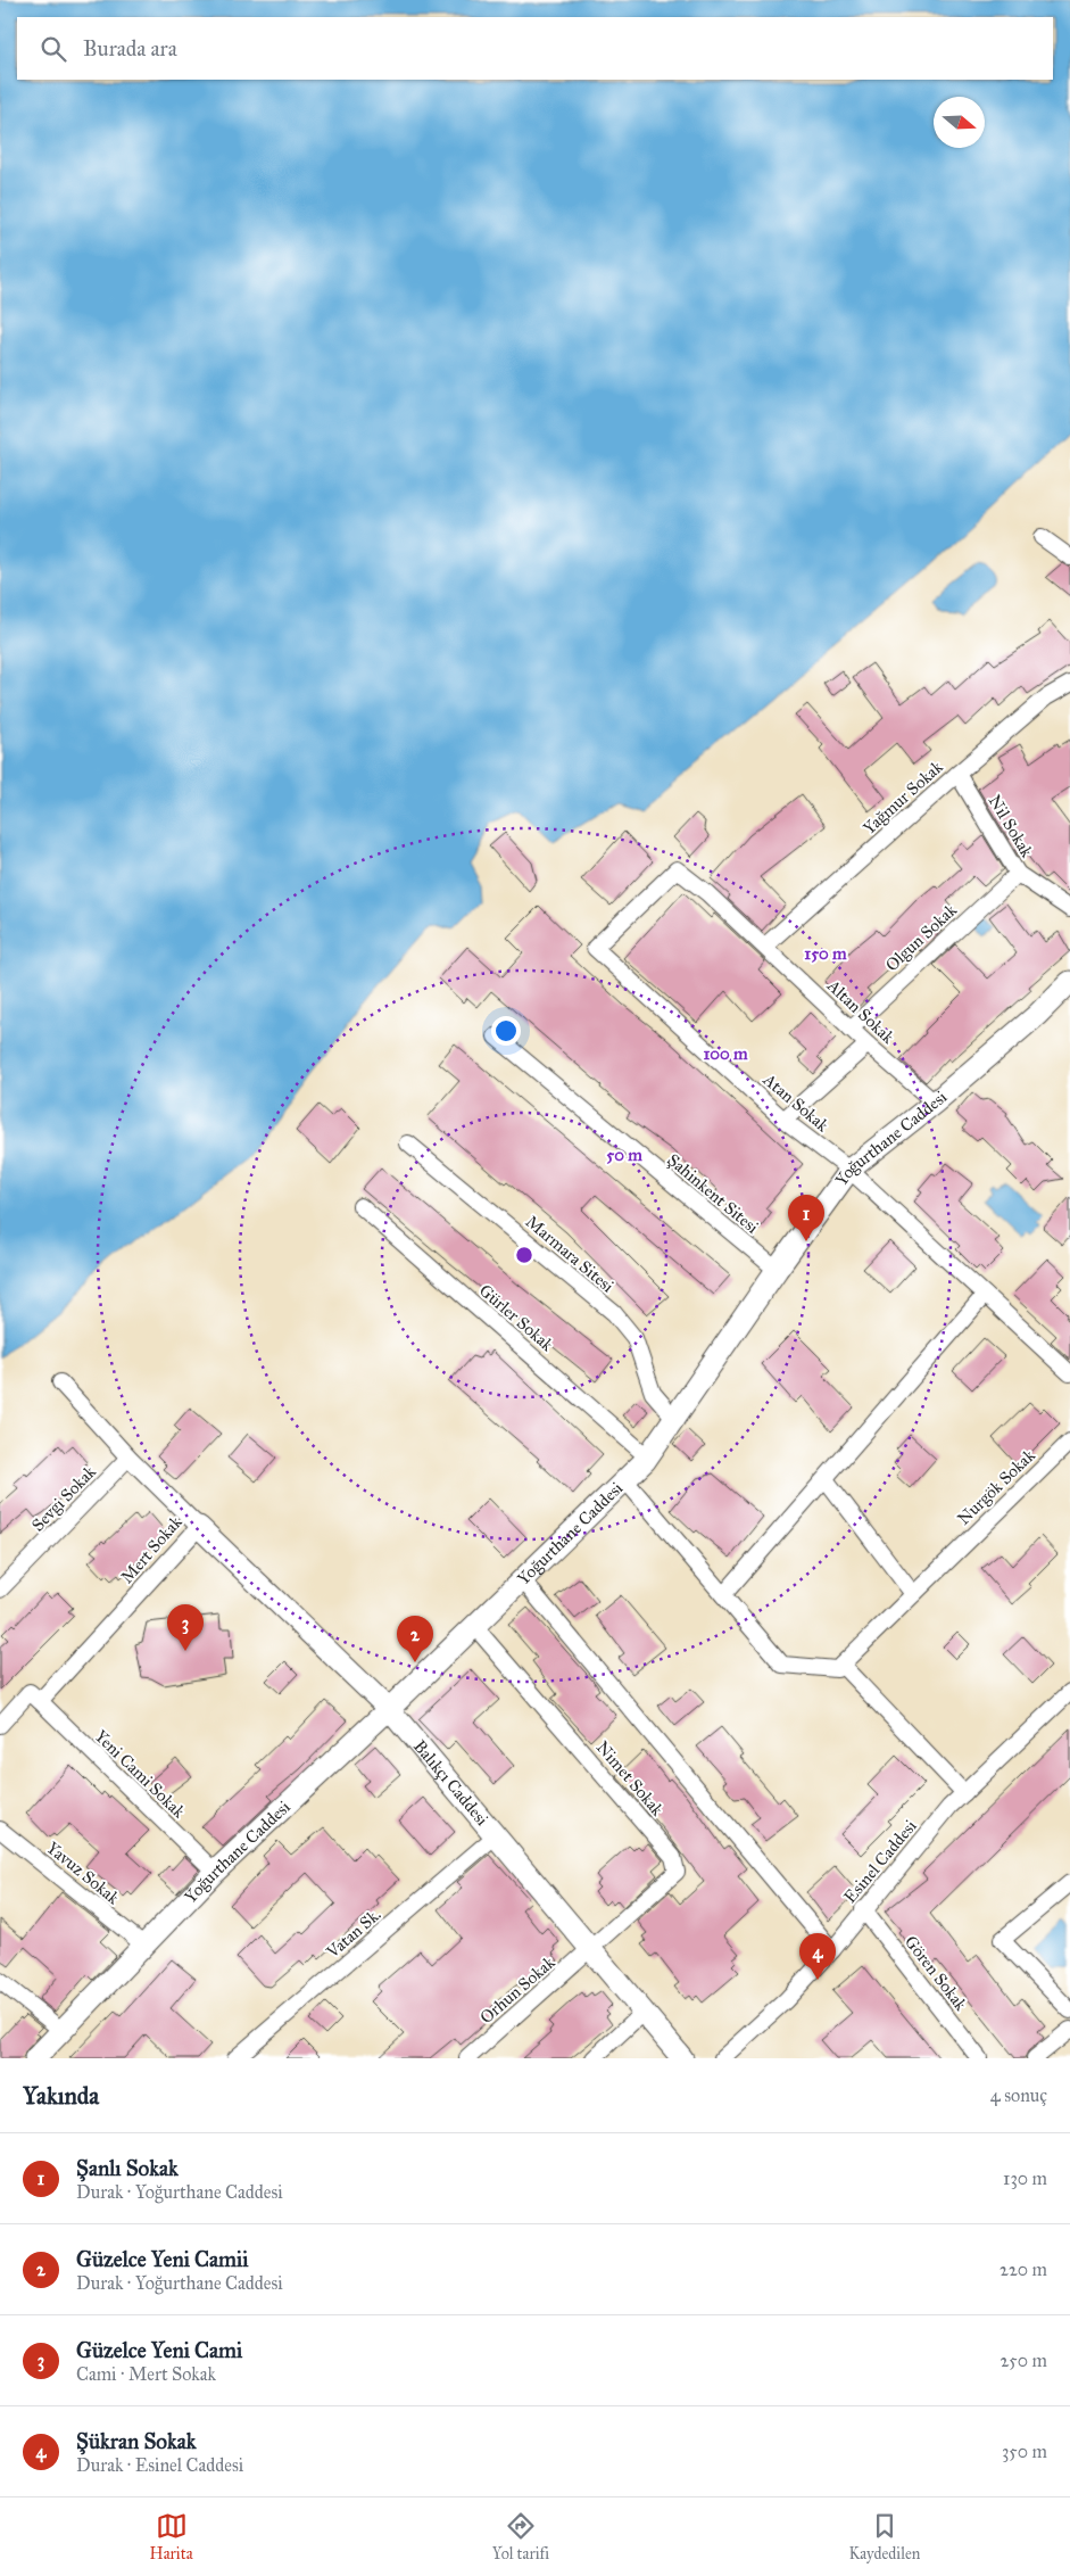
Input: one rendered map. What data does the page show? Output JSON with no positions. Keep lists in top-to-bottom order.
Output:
{
  "streets": {
    "main road": ["Yoğurthane Caddesi", "Balıkçı Caddesi"],
    "street": [
      "Yağmur Sokak",
      "Nil Sokak",
      "Olgun Sokak",
      "Altan Sokak",
      "Atan Sokak",
      "Şahinkent Sitesi",
      "Marmara Sitesi",
      "Gürler Sokak",
      "Nurgök Sokak",
      "Sevgi Sokak",
      "Mert Sokak",
      "Yeni Cami Sokak",
      "Nimet Sokak",
      "Esinel Caddesi",
      "Yavuz Sokak",
      "Vatan Sk.",
      "Gören Sokak",
      "Orhun Sokak"
    ]
  },
  "crossings": [
    ["Yağmur Sokak", "Nil Sokak"],
    ["Yağmur Sokak", "Altan Sokak"],
    ["Nil Sokak", "Olgun Sokak"],
    ["Olgun Sokak", "Altan Sokak"],
    ["Altan Sokak", "Atan Sokak"],
    ["Altan Sokak", "Yoğurthane Caddesi"],
    ["Atan Sokak", "Yoğurthane Caddesi"],
    ["Yoğurthane Caddesi", "Şahinkent Sitesi"],
    ["Yoğurthane Caddesi", "Marmara Sitesi"],
    ["Yoğurthane Caddesi", "Gürler Sokak"],
    ["Yoğurthane Caddesi", "Yeni Cami Sokak"],
    ["Yoğurthane Caddesi", "Nimet Sokak"],
    ["Yoğurthane Caddesi", "Balıkçı Caddesi"],
    ["Yoğurthane Caddesi", "Yavuz Sokak"],
    ["Sevgi Sokak", "Mert Sokak"],
    ["Mert Sokak", "Yeni Cami Sokak"],
    ["Mert Sokak", "Balıkçı Caddesi"],
    ["Nimet Sokak", "Balıkçı Caddesi"],
    ["Nimet Sokak", "Orhun Sokak"],
    ["Balıkçı Caddesi", "Vatan Sk."],
    ["Balıkçı Caddesi", "Orhun Sokak"],
    ["Esinel Caddesi", "Gören Sokak"]
  ],
  "north": "right",
  "page": {
    "search": "Burada ara",
    "pins": [
      "1",
      "3",
      "2",
      "4"
    ],
    "heading": ["Yakında", "4 sonuç"],
    "list": [
      {
        "mark": "1",
        "name": "Şanlı Sokak",
        "note": "Durak · Yoğurthane Caddesi",
        "value": "130 m"
      },
      {
        "mark": "2",
        "name": "Güzelce Yeni Camii",
        "note": "Durak · Yoğurthane Caddesi",
        "value": "220 m"
      },
      {
        "mark": "3",
        "name": "Güzelce Yeni Cami",
        "note": "Cami · Mert Sokak",
        "value": "250 m"
      },
      {
        "mark": "4",
        "name": "Şükran Sokak",
        "note": "Durak · Esinel Caddesi",
        "value": "350 m"
      }
    ],
    "nav": ["Harita", "Yol tarifi", "Kaydedilen"]
  },
  "rings": ["150 m", "100 m", "50 m"]
}
